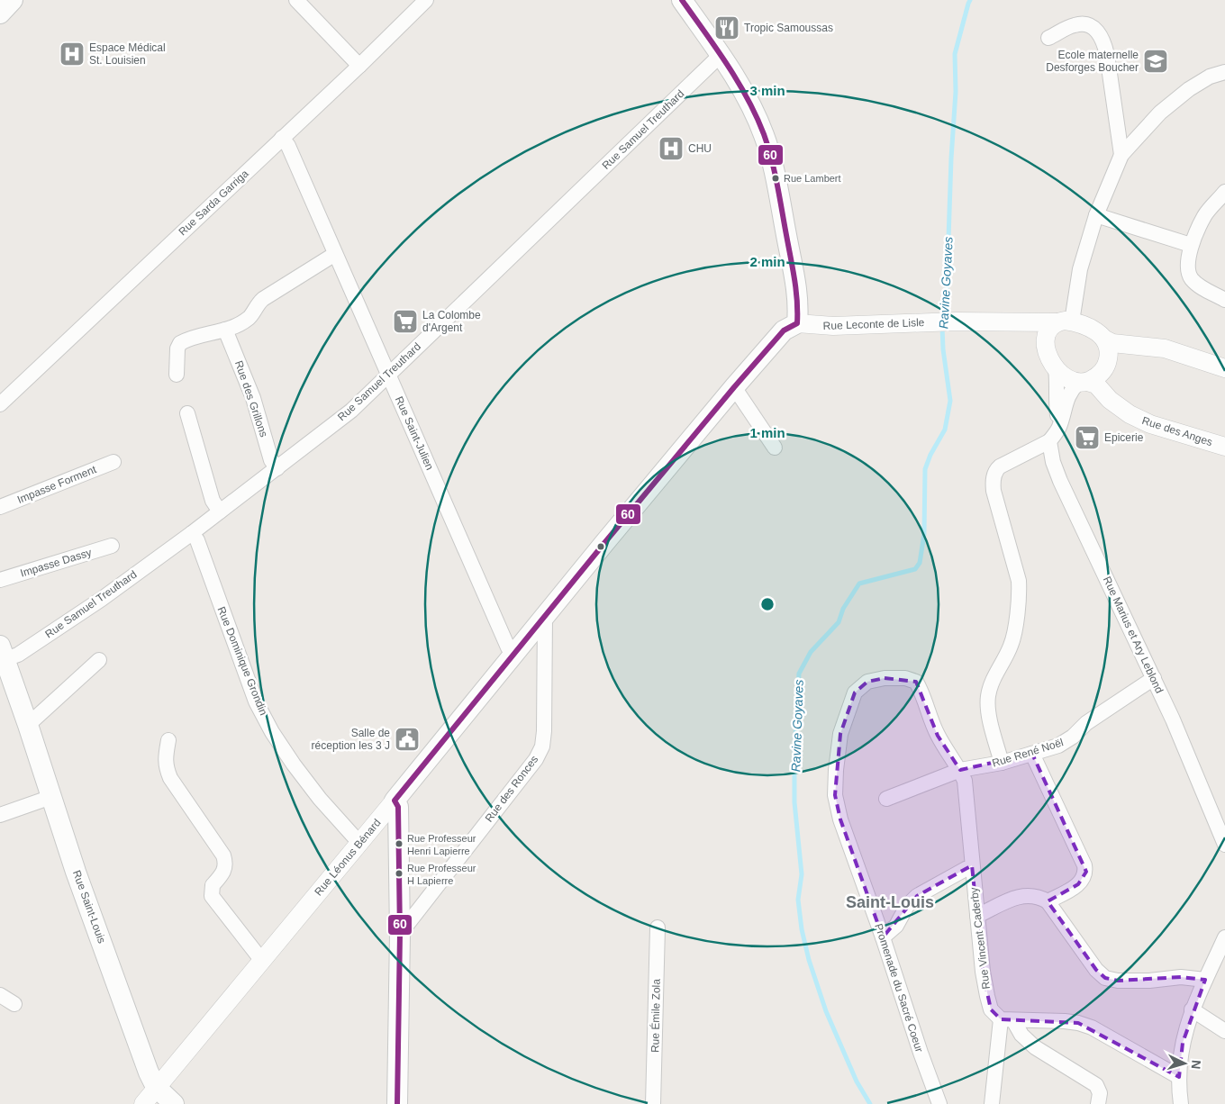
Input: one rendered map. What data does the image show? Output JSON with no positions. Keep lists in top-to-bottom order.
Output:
{
  "streets": {
    "main road": ["Rue Léonus Bénard", "Rue Saint-Louis"],
    "street": [
      "Rue Samuel Treuthard",
      "Rue Sarda Garriga",
      "Rue Leconte de Lisle",
      "Rue des Grillons",
      "Rue des Anges",
      "Rue Saint-Julien",
      "Impasse Forment",
      "Impasse Dassy",
      "Rue Marius et Ary Leblond",
      "Rue Dominique Grondin",
      "Rue René Noël",
      "Rue des Ronces",
      "Rue Vincent Caderby",
      "Promenade du Sacré Coeur",
      "Rue Émile Zola"
    ]
  },
  "crossings": [
    ["Rue Samuel Treuthard", "Rue des Grillons"],
    ["Rue Samuel Treuthard", "Rue Saint-Julien"],
    ["Rue Samuel Treuthard", "Rue Dominique Grondin"],
    ["Rue Samuel Treuthard", "Rue Saint-Louis"],
    ["Rue Sarda Garriga", "Rue Saint-Julien"],
    ["Rue Leconte de Lisle", "Rue des Anges"],
    ["Rue Leconte de Lisle", "Rue Léonus Bénard"],
    ["Rue Saint-Julien", "Rue Léonus Bénard"],
    ["Rue Marius et Ary Leblond", "Rue René Noël"],
    ["Rue Dominique Grondin", "Rue Léonus Bénard"],
    ["Rue René Noël", "Rue Vincent Caderby"],
    ["Rue René Noël", "Promenade du Sacré Coeur"],
    ["Rue des Ronces", "Rue Léonus Bénard"],
    ["Rue Léonus Bénard", "Rue Saint-Louis"],
    ["Rue Vincent Caderby", "Promenade du Sacré Coeur"]
  ],
  "districts": ["Saint-Louis"],
  "water": ["Ravine Goyaves"],
  "places": {
    "restaurant": ["Tropic Samoussas"],
    "hospital": ["Espace Médical St. Louisien", "CHU"],
    "school or university": ["Ecole maternelle Desforges Boucher"],
    "other": ["Rue Lambert", "Rue Professeur Henri Lapierre", "Rue Professeur H Lapierre"],
    "supermarket": ["La Colombe d'Argent", "Epicerie"],
    "public building": ["Salle de réception les 3 J"]
  },
  "lines": ["transit line 60"],
  "north": "right",
  "rings": ["3 min", "2 min", "1 min"]
}
